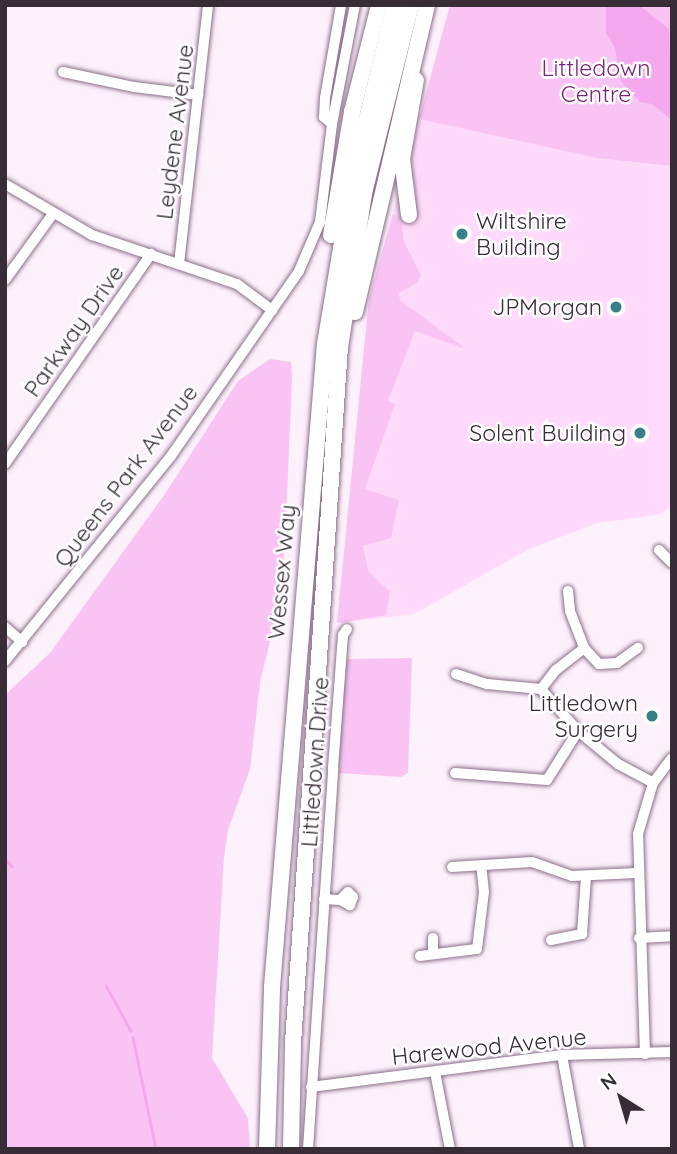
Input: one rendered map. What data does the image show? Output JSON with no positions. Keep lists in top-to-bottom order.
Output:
{
  "streets": {
    "highway": ["Wessex Way"],
    "street": [
      "Leydene Avenue",
      "Parkway Drive",
      "Queens Park Avenue",
      "Littledown Drive",
      "Harewood Avenue"
    ]
  },
  "crossings": [
    ["Littledown Drive", "Harewood Avenue"]
  ],
  "parks": ["Littledown Centre"],
  "places": [
    "Wiltshire Building",
    "JPMorgan",
    "Solent Building",
    "Littledown Surgery"
  ],
  "north": "top left"
}
